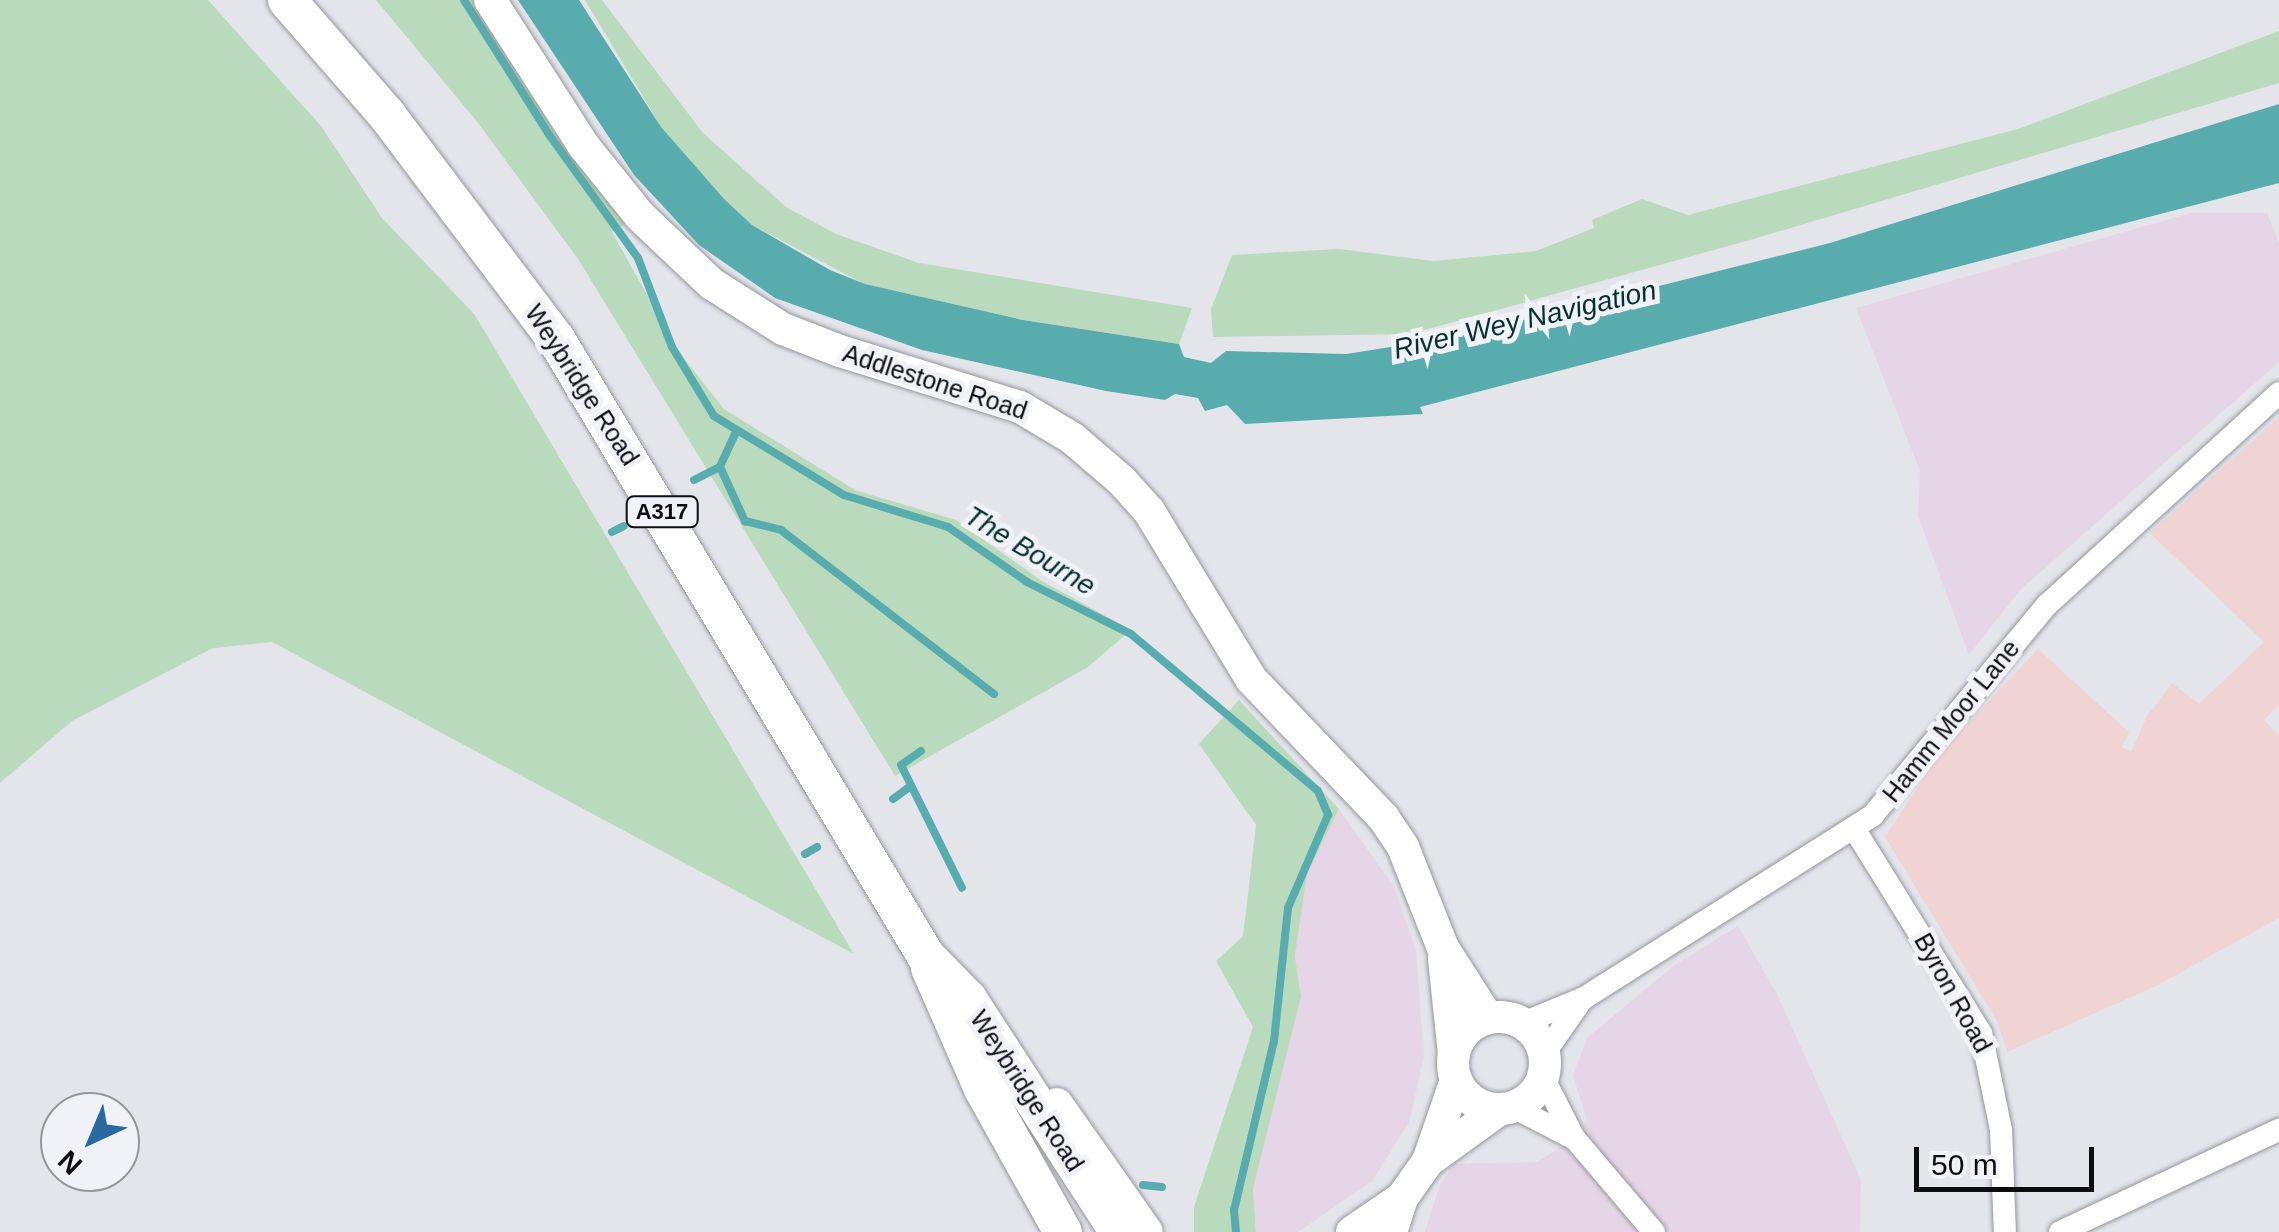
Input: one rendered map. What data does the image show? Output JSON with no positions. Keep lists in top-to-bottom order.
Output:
{
  "streets": {
    "main road": ["Weybridge Road", "A317"],
    "street": ["Addlestone Road", "Hamm Moor Lane", "Byron Road"]
  },
  "crossings": [
    ["Addlestone Road", "Hamm Moor Lane"],
    ["Hamm Moor Lane", "Byron Road"]
  ],
  "water": ["River Wey Navigation", "The Bourne"],
  "scale_bar": "50 m",
  "north": "bottom left"
}
